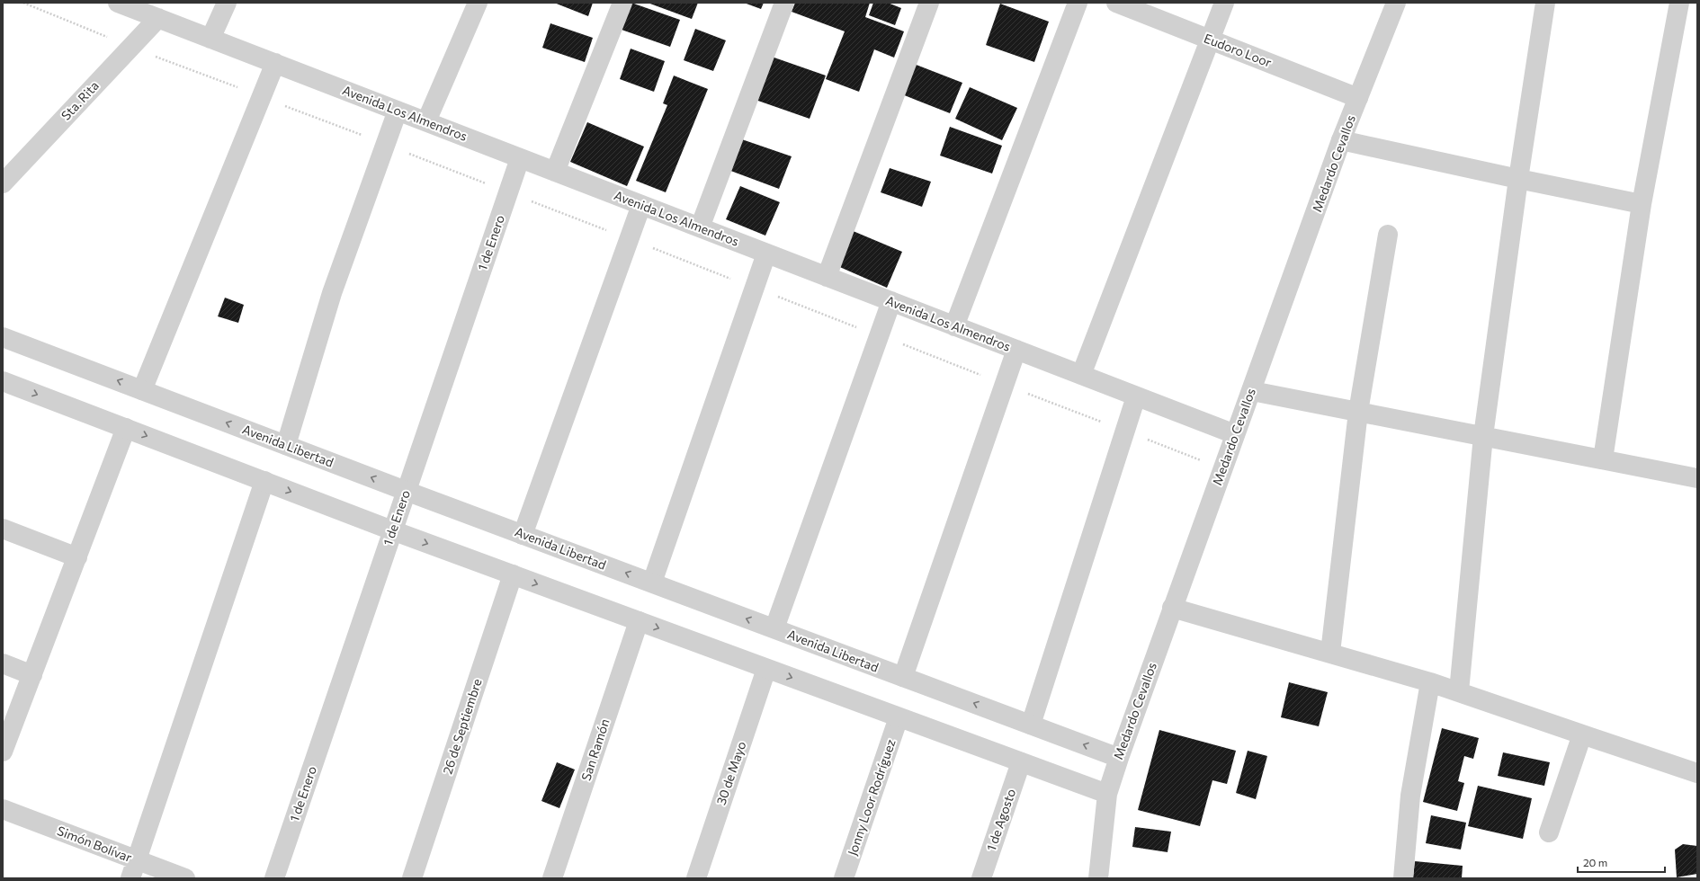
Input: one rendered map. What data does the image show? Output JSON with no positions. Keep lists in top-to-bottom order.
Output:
{
  "streets": {
    "street": [
      "Eudoro Loor",
      "Sta. Rita",
      "Avenida Los Almendros",
      "Medardo Cevallos",
      "1 de Enero",
      "Avenida Libertad",
      "26 de Septiembre",
      "San Ramón",
      "30 de Mayo",
      "Jonny Loor Rodríguez",
      "1 de Agosto",
      "Simón Bolívar"
    ]
  },
  "crossings": [
    ["Eudoro Loor", "Medardo Cevallos"],
    ["Sta. Rita", "Avenida Los Almendros"],
    ["Avenida Los Almendros", "Medardo Cevallos"],
    ["Avenida Los Almendros", "1 de Enero"],
    ["Medardo Cevallos", "Avenida Libertad"],
    ["1 de Enero", "Avenida Libertad"]
  ],
  "scale_bar": "20 m"
}
